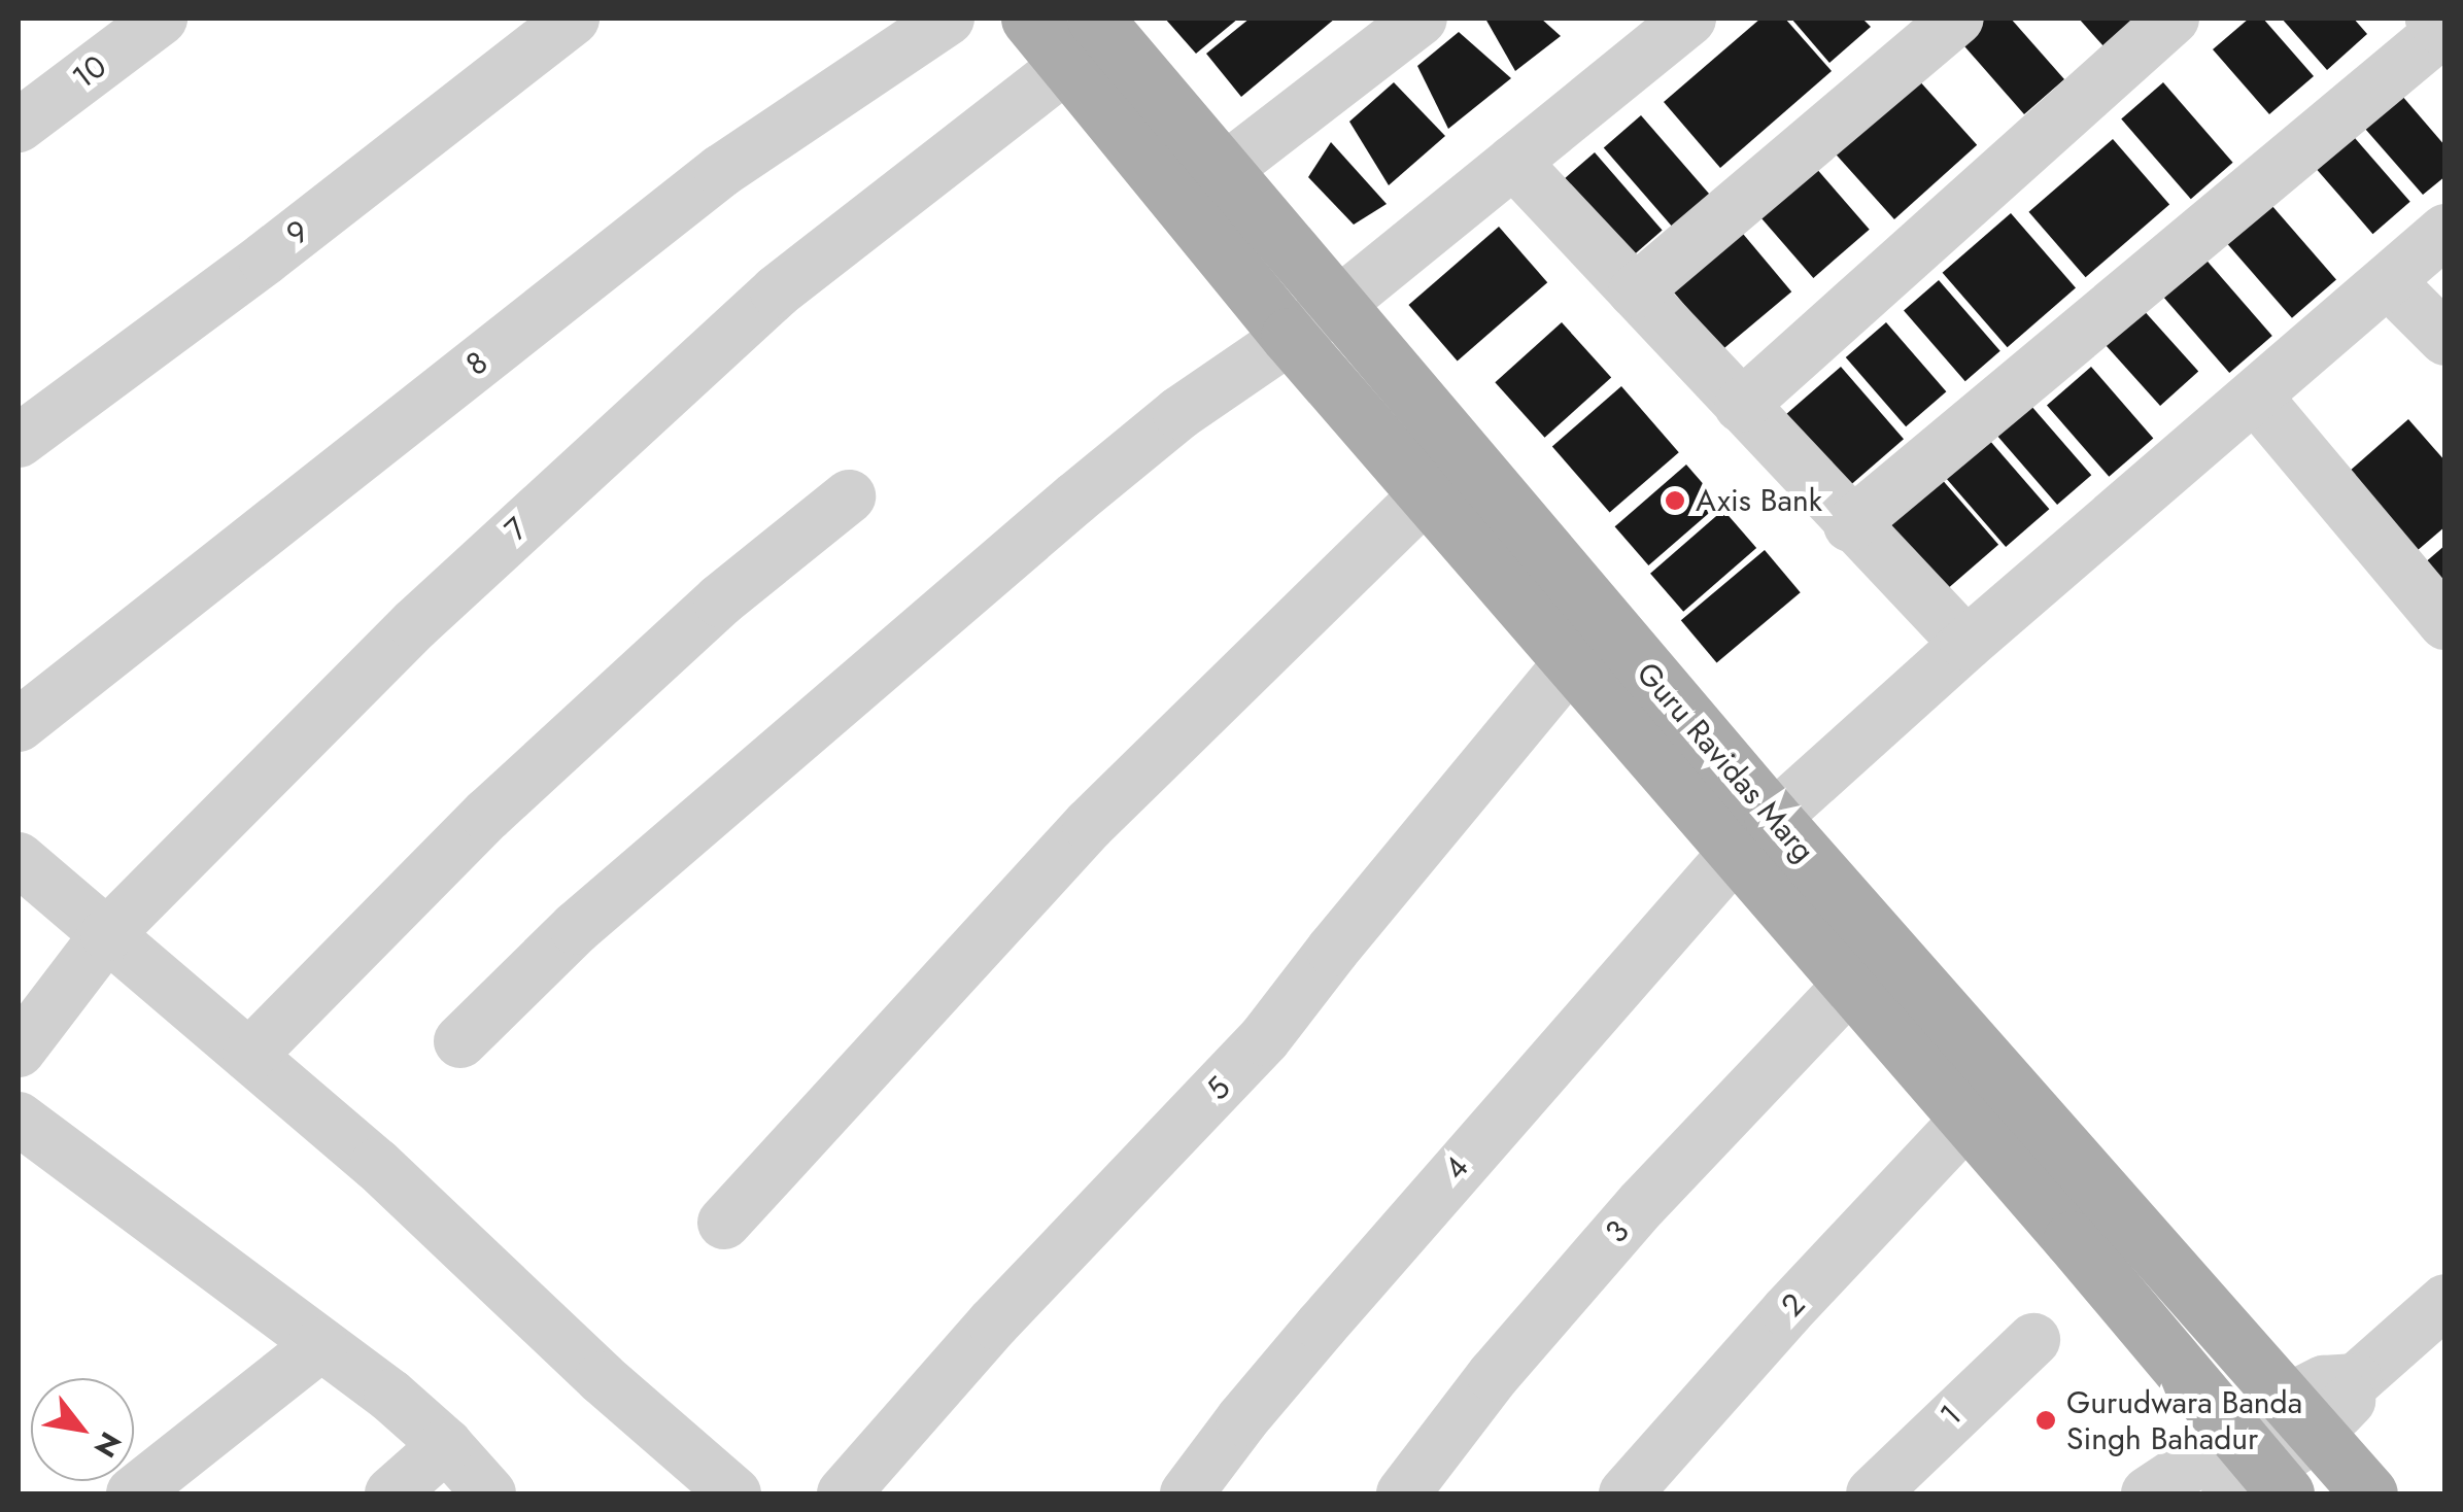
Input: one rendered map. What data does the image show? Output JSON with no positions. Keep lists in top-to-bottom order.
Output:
{
  "streets": {
    "main road": ["Guru Ravidas Marg"],
    "street": [
      "10",
      "9",
      "8",
      "7",
      "5",
      "4",
      "3",
      "2",
      "1"
    ]
  },
  "crossings": [
    ["7", "Guru Ravidas Marg"],
    ["Guru Ravidas Marg", "5"],
    ["Guru Ravidas Marg", "4"],
    ["Guru Ravidas Marg", "3"],
    ["Guru Ravidas Marg", "2"]
  ],
  "places": ["Axis Bank", "Gurudwara Banda Singh Bahadur"],
  "north": "bottom right"
}
